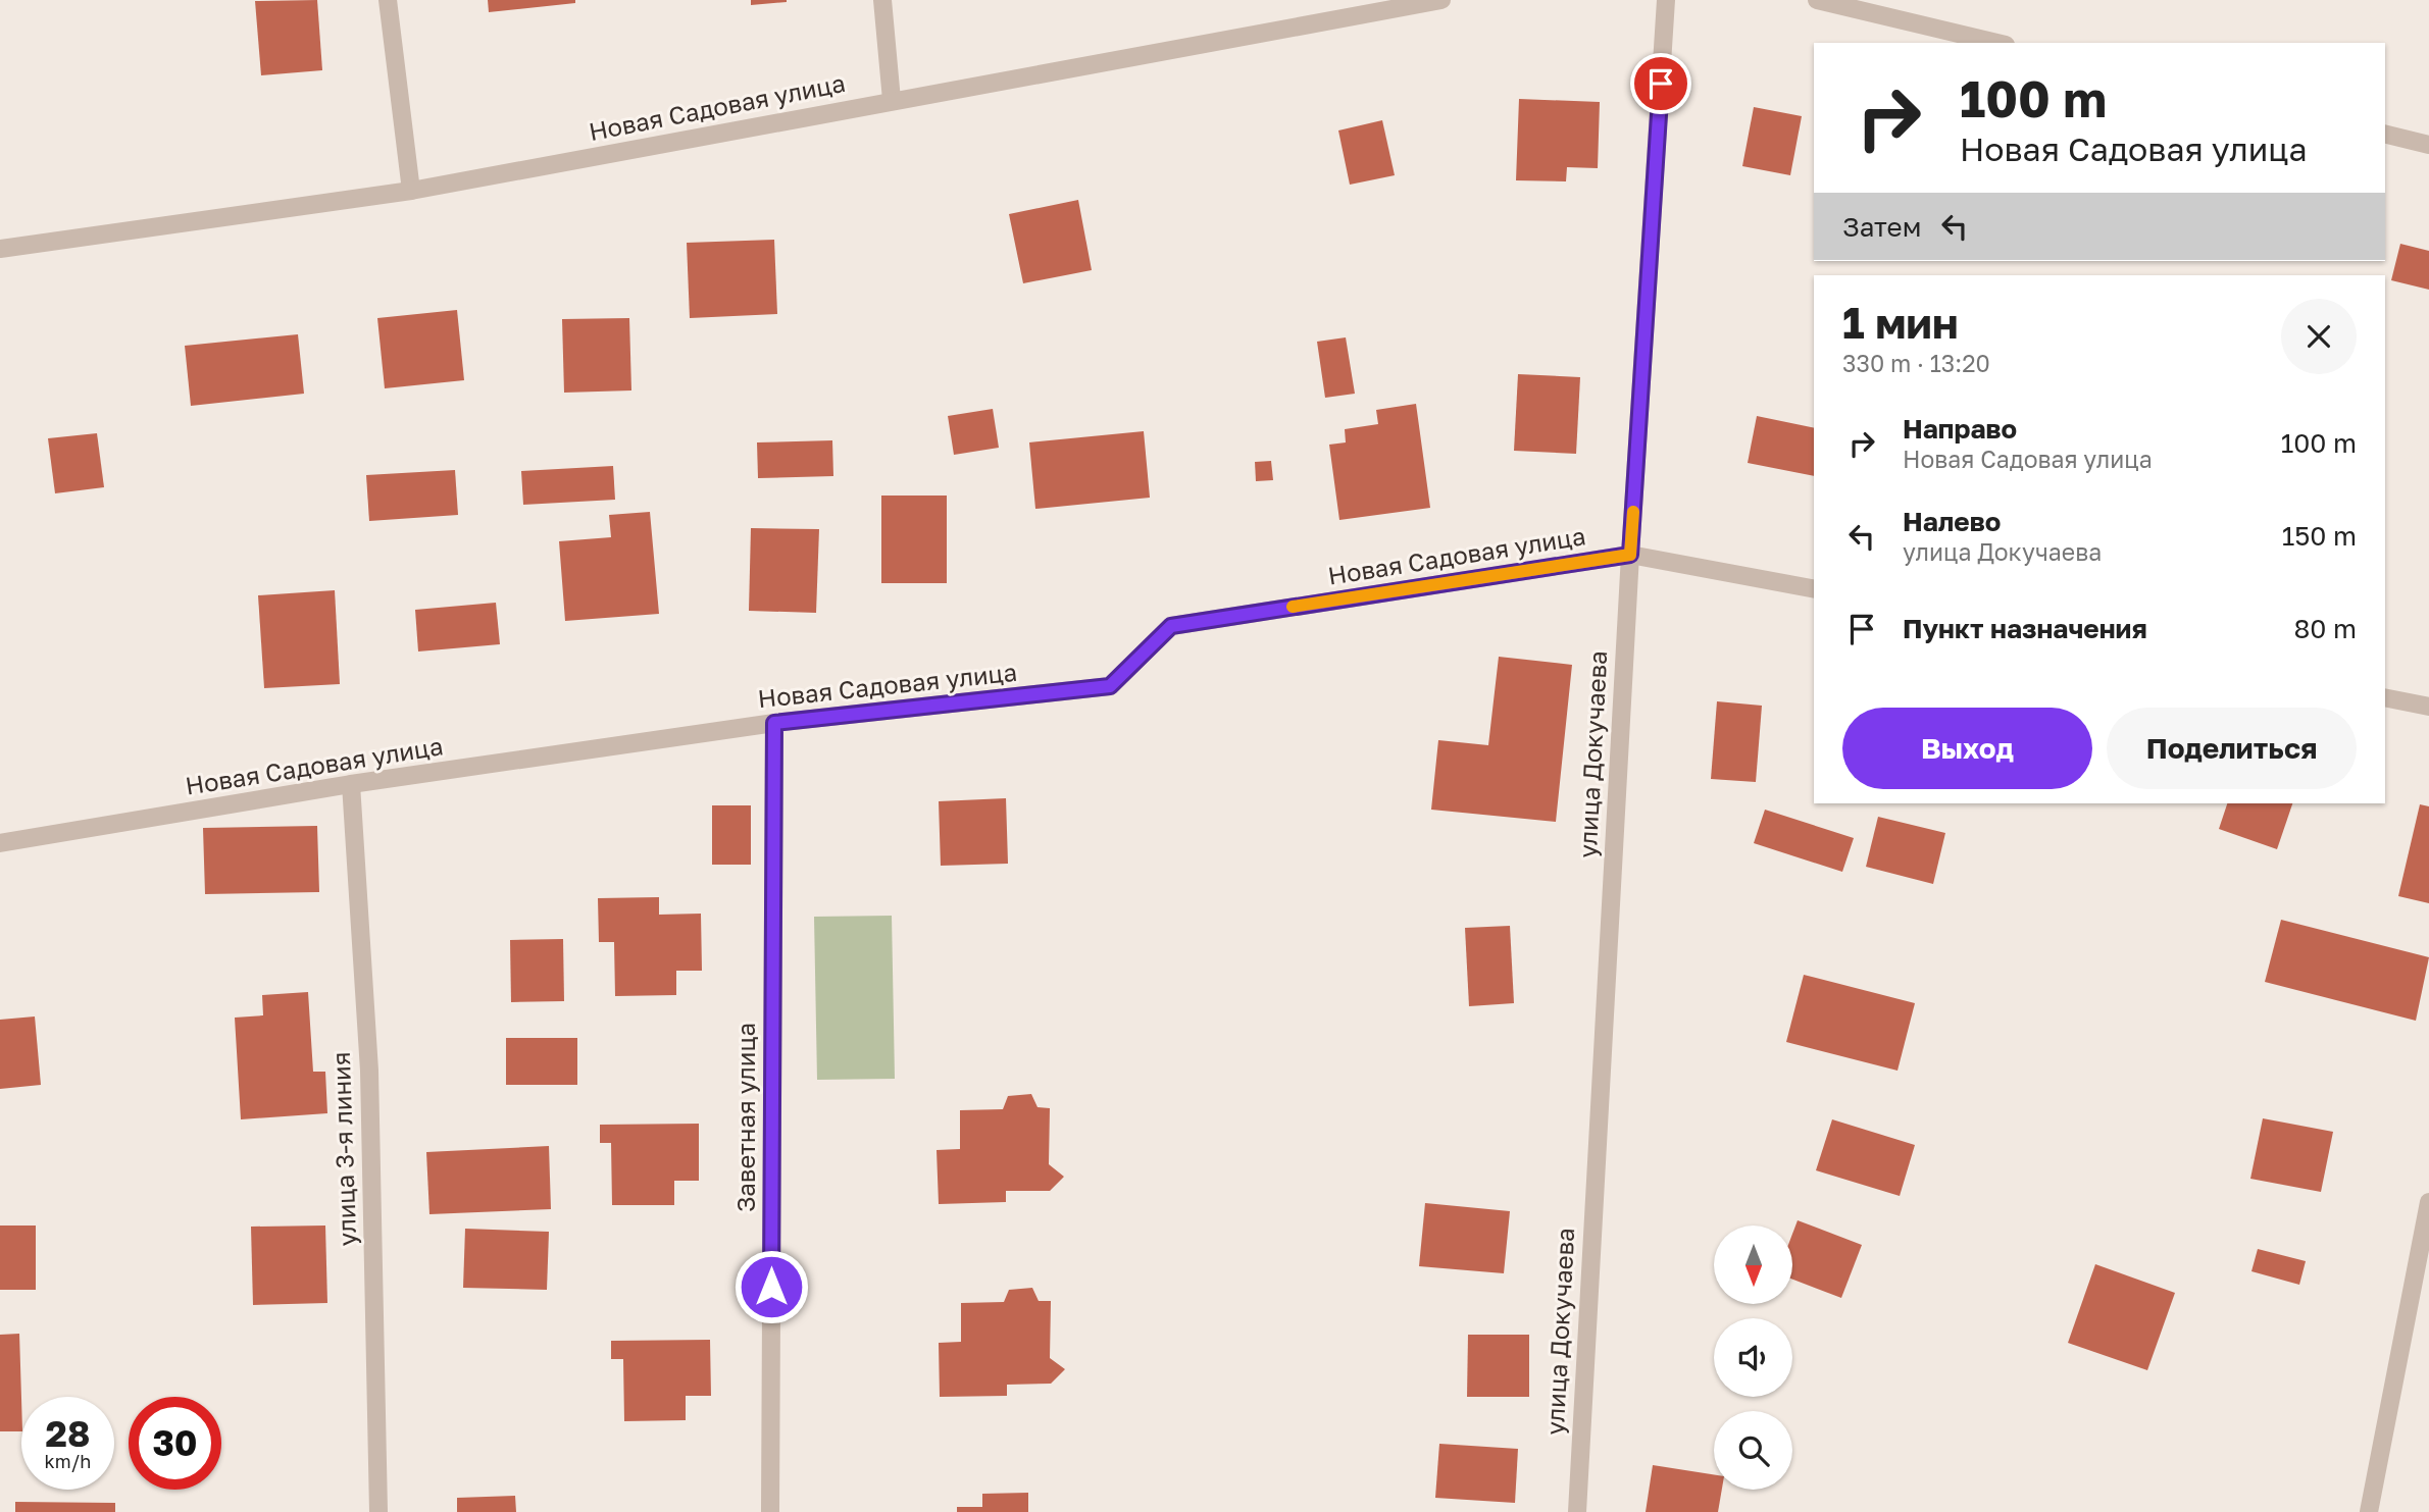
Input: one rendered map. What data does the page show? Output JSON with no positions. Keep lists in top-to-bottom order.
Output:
{
  "streets": {
    "street": [
      "Новая Садовая улица",
      "улица Докучаева",
      "Заветная улица",
      "улица 3-я линия"
    ]
  },
  "crossings": [
    ["Новая Садовая улица", "улица Докучаева"],
    ["Новая Садовая улица", "Заветная улица"],
    ["Новая Садовая улица", "улица 3-я линия"]
  ],
  "north": "bottom",
  "page": {
    "turn": ["100 m", "Новая Садовая улица"],
    "then": "Затем",
    "heading": ["1 мин", "330 m · 13:20"],
    "list": [
      {
        "name": "Направо",
        "note": "Новая Садовая улица",
        "value": "100 m"
      },
      {
        "name": "Налево",
        "note": "улица Докучаева",
        "value": "150 m"
      },
      {
        "name": "Пункт назначения",
        "value": "80 m"
      }
    ],
    "buttons": ["Выход", "Поделиться"],
    "speed": "28 km/h",
    "limit": "30"
  }
}
